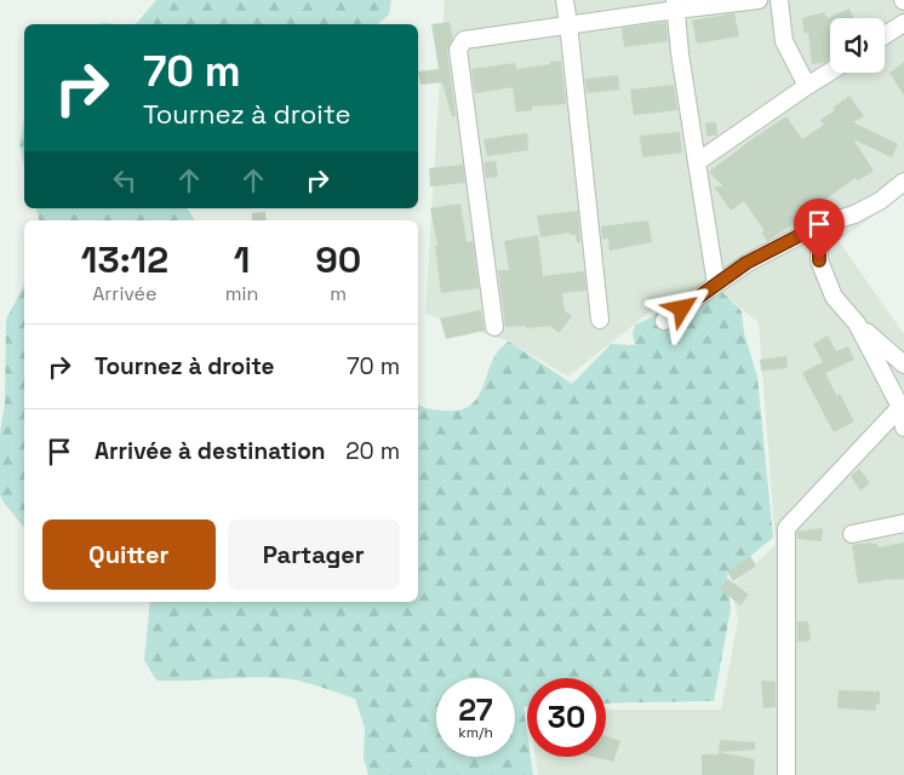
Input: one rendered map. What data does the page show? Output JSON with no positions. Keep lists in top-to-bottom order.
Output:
{
  "page": {
    "turn": ["70 m", "Tournez à droite"],
    "eta": [
      "13:12",
      "Arrivée",
      "1",
      "min",
      "90",
      "m"
    ],
    "list": [
      {
        "name": "Tournez à droite",
        "value": "70 m"
      },
      {
        "name": "Arrivée à destination",
        "value": "20 m"
      }
    ],
    "buttons": ["Quitter", "Partager"],
    "speed": "27 km/h",
    "limit": "30"
  }
}
